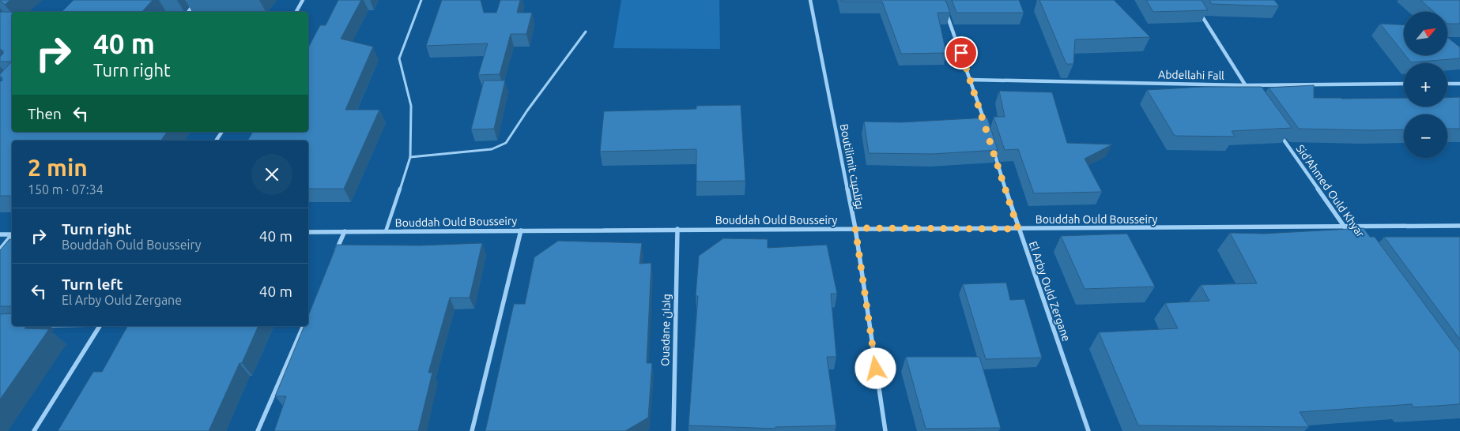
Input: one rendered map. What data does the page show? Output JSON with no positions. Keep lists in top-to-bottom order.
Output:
{
  "streets": {
    "street": [
      "Abdellahi Fall",
      "Boutilimit بوتلميت",
      "Sid'Ahmed Ould Khyar",
      "Bouddah Ould Bousseiry",
      "El Arby Ould Zergane",
      "Ouadane وادان"
    ]
  },
  "crossings": [
    ["Boutilimit بوتلميت", "Bouddah Ould Bousseiry"],
    ["Sid'Ahmed Ould Khyar", "Bouddah Ould Bousseiry"],
    ["Bouddah Ould Bousseiry", "El Arby Ould Zergane"],
    ["Bouddah Ould Bousseiry", "Ouadane وادان"]
  ],
  "north": "top right",
  "page": {
    "map_buttons": ["+", "−"],
    "turn": ["40 m", "Turn right"],
    "then": "Then",
    "heading": ["2 min", "150 m · 07:34"],
    "list": [
      {
        "name": "Turn right",
        "note": "Bouddah Ould Bousseiry",
        "value": "40 m"
      },
      {
        "name": "Turn left",
        "note": "El Arby Ould Zergane",
        "value": "40 m"
      }
    ]
  }
}
